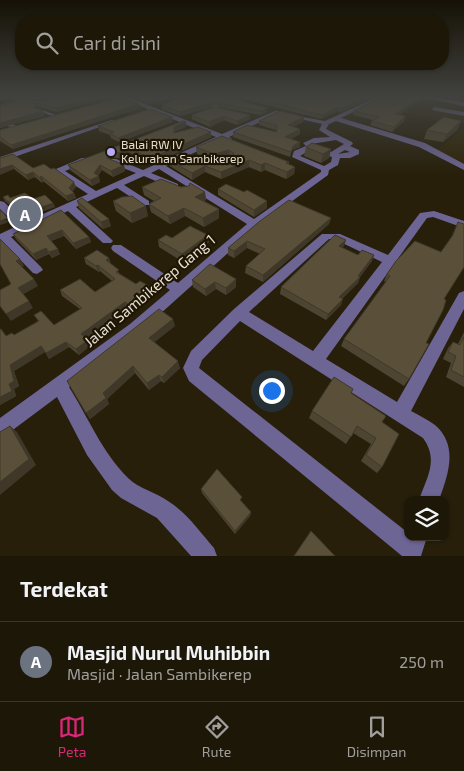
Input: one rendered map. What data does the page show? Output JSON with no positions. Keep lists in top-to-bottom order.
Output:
{
  "streets": {
    "street": ["Jalan Sambikerep Gang 1"]
  },
  "places": ["Balai RW IV Kelurahan Sambikerep"],
  "page": {
    "search": "Cari di sini",
    "pins": "A",
    "heading": "Terdekat",
    "list": [
      {
        "mark": "A",
        "name": "Masjid Nurul Muhibbin",
        "note": "Masjid · Jalan Sambikerep",
        "value": "250 m"
      }
    ],
    "nav": ["Peta", "Rute", "Disimpan"]
  }
}
